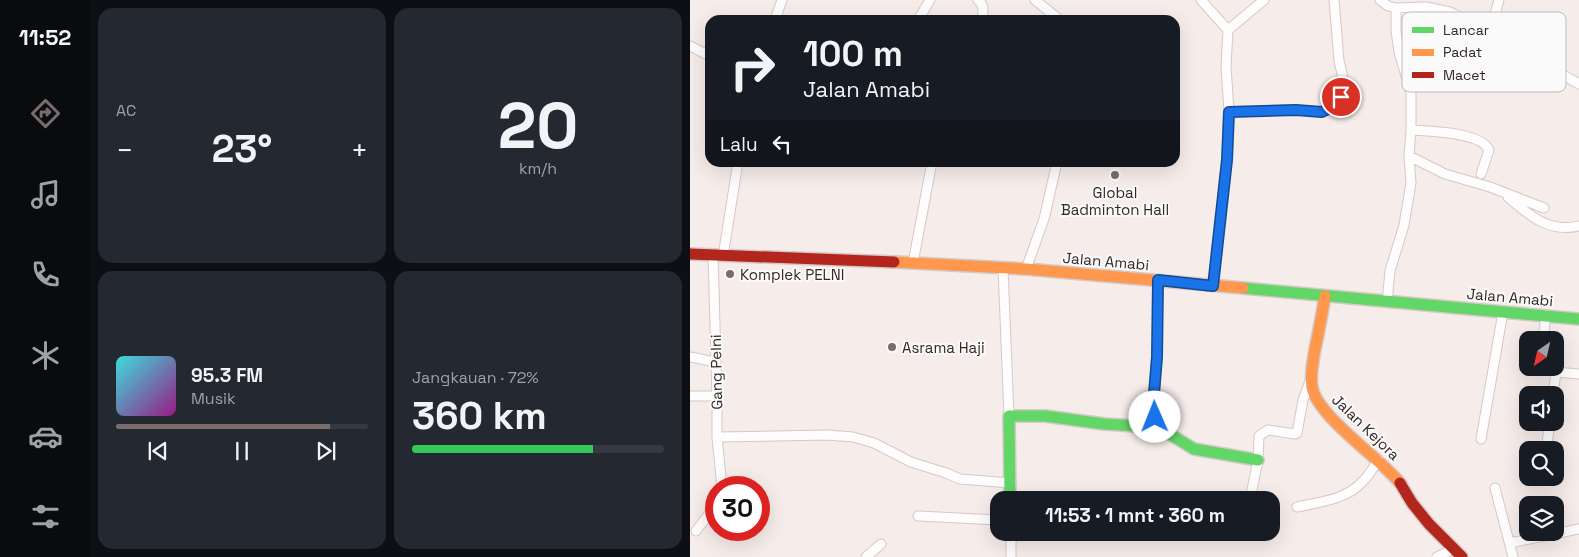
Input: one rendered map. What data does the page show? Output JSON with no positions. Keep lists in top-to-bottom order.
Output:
{
  "streets": {
    "main road": ["Jalan Amabi", "Jalan Kejora"],
    "street": ["Gang Pelni"]
  },
  "crossings": [
    ["Jalan Amabi", "Gang Pelni"]
  ],
  "places": ["Global Badminton Hall", "Komplek PELNI", "Asrama Haji"],
  "legend": ["Lancar", "Padat", "Macet"],
  "north": "bottom left",
  "page": {
    "tabs": "11:52",
    "tile": [
      "AC",
      ["20", "km/h"],
      ["Jangkauan · 72%", "360 km"]
    ],
    "turn": ["100 m", "Jalan Amabi"],
    "then": "Lalu",
    "heat": ["−", "23°", "+"],
    "song": ["95.3 FM", "Musik"],
    "limit": "30",
    "trip": "11:53 · 1 mnt · 360 m"
  }
}
